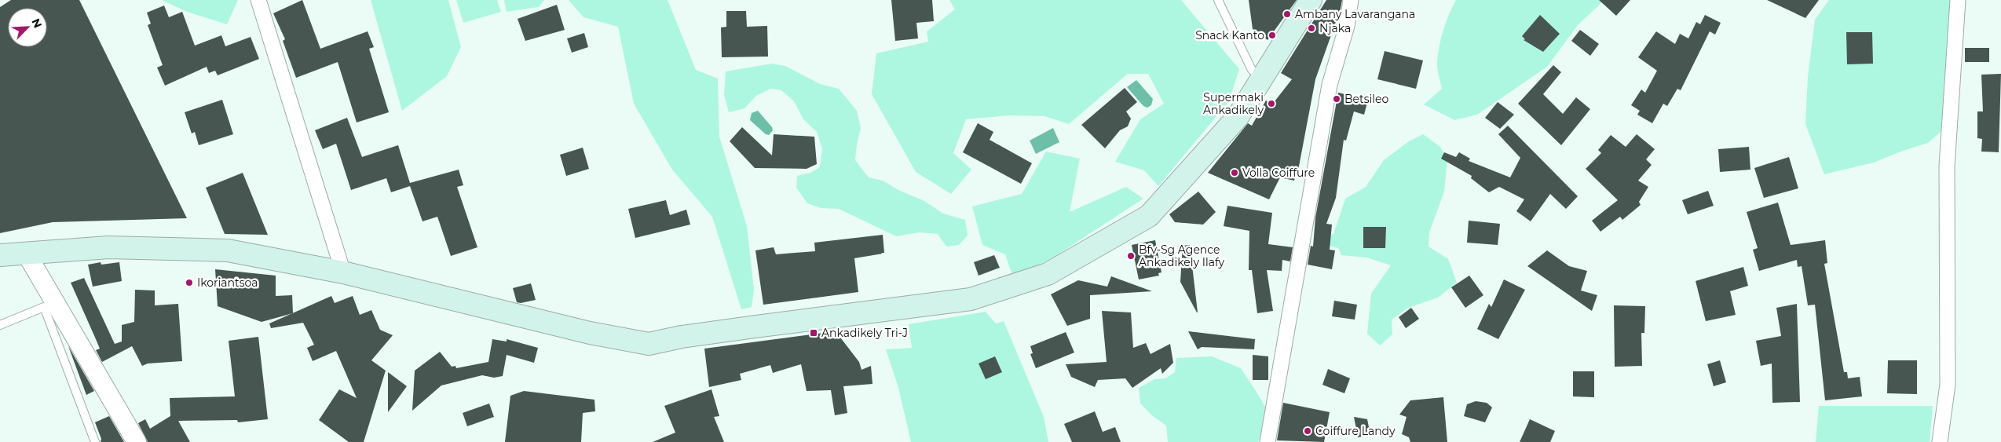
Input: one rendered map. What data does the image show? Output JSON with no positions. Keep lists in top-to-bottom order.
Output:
{
  "places": {
    "other": [
      "Ambany Lavarangana",
      "Njaka",
      "Snack Kanto",
      "Betsileo",
      "Supermaki Ankadikely",
      "Volla Coiffure",
      "Bfv-Sg Agence Ankadikely Ilafy",
      "Ikoriantsoa",
      "Coiffure Landy"
    ],
    "transit": ["Ankadikely Tri-J"]
  },
  "north": "top right"
}
